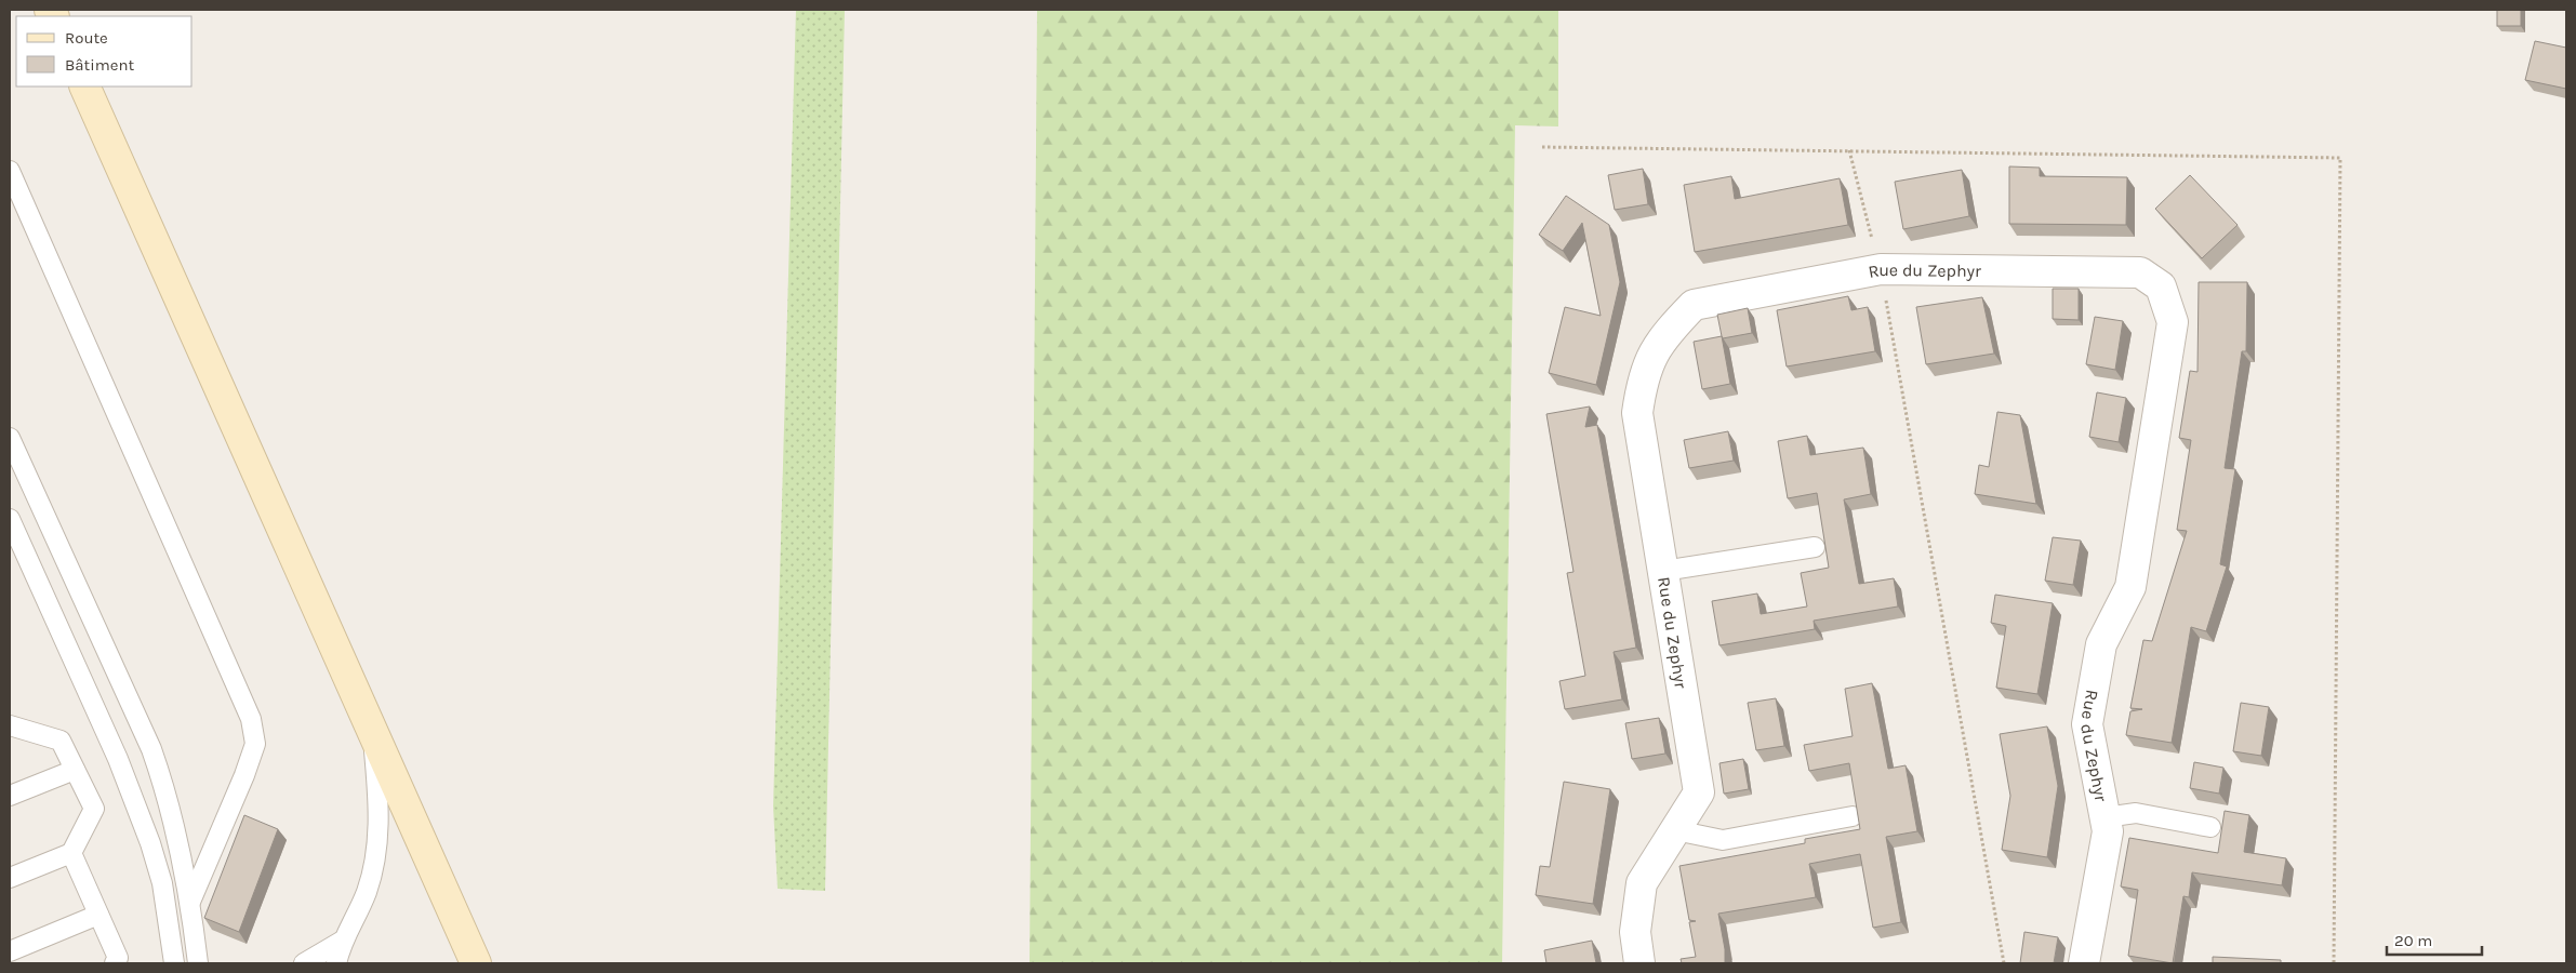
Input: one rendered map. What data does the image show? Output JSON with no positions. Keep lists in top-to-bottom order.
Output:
{
  "streets": {
    "street": ["Rue du Zephyr"]
  },
  "legend": ["Route", "Bâtiment"],
  "scale_bar": "20 m"
}
